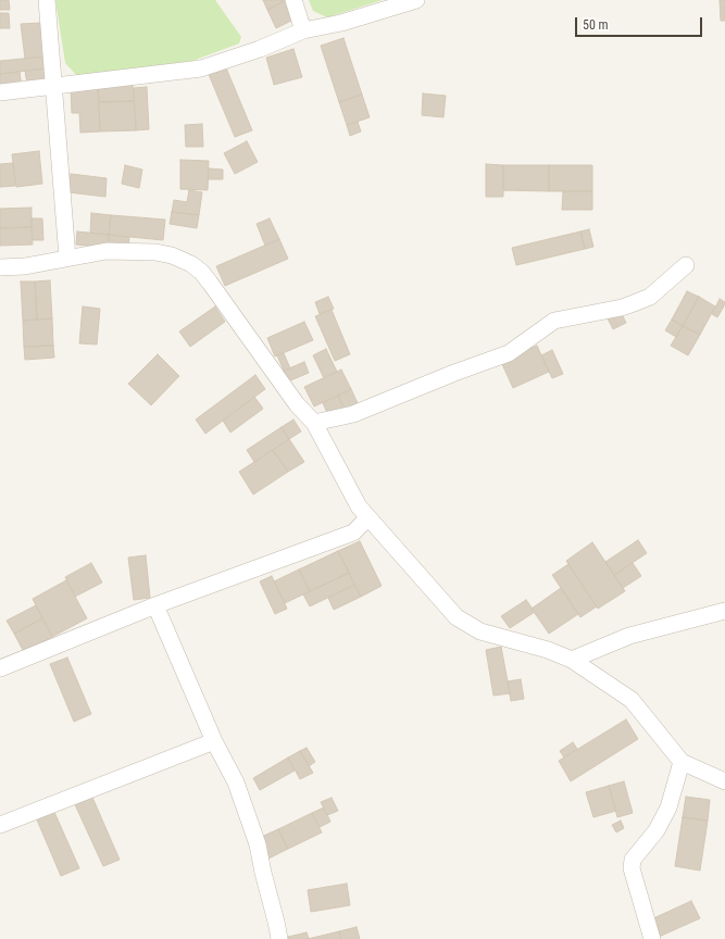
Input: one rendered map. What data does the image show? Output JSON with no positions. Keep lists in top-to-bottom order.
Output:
{
  "scale_bar": "50 m"
}
